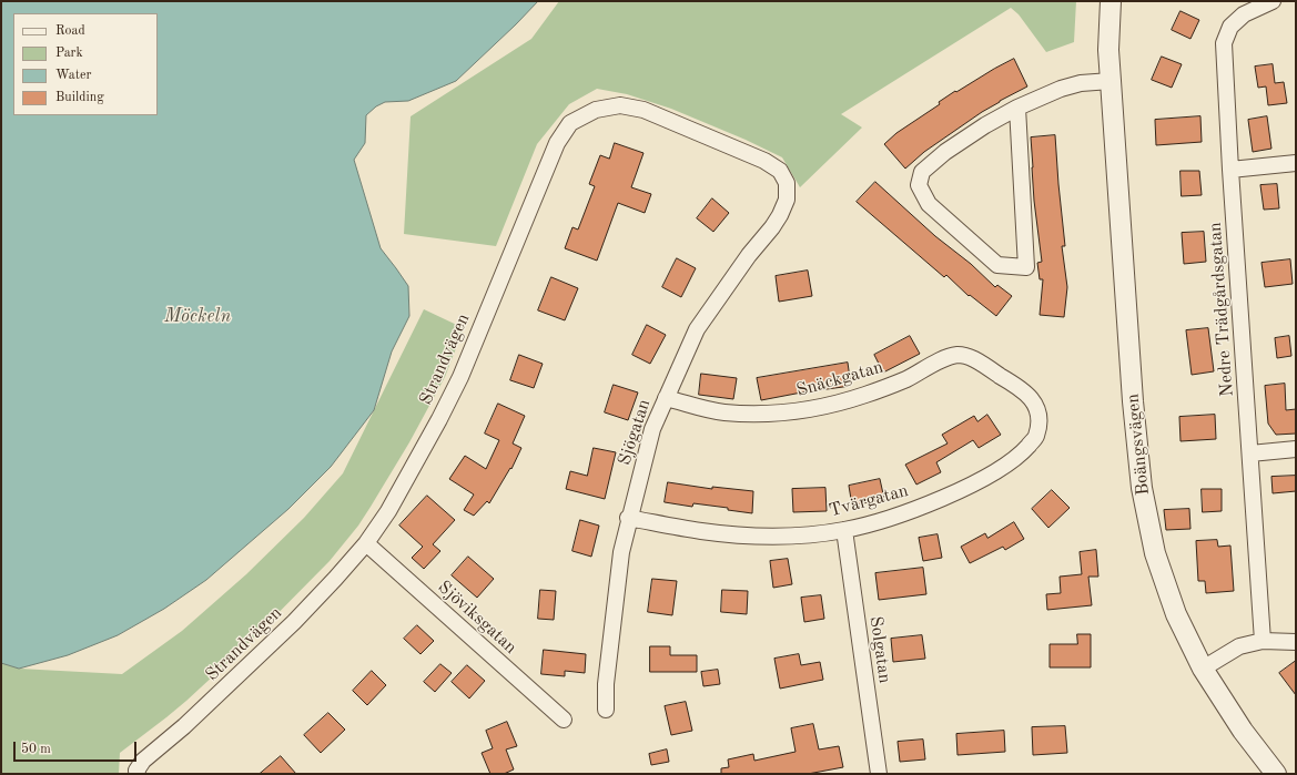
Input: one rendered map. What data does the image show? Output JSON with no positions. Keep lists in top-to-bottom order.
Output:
{
  "streets": {
    "street": [
      "Nedre Trädgårdsgatan",
      "Strandvägen",
      "Snäckgatan",
      "Sjögatan",
      "Boängsvägen",
      "Tvärgatan",
      "Sjöviksgatan",
      "Solgatan"
    ]
  },
  "crossings": [
    ["Strandvägen", "Sjögatan"],
    ["Strandvägen", "Sjöviksgatan"],
    ["Snäckgatan", "Sjögatan"],
    ["Snäckgatan", "Tvärgatan"],
    ["Sjögatan", "Tvärgatan"],
    ["Tvärgatan", "Solgatan"]
  ],
  "water": ["Möckeln"],
  "legend": [
    "Road",
    "Park",
    "Water",
    "Building"
  ],
  "scale_bar": "50 m"
}
